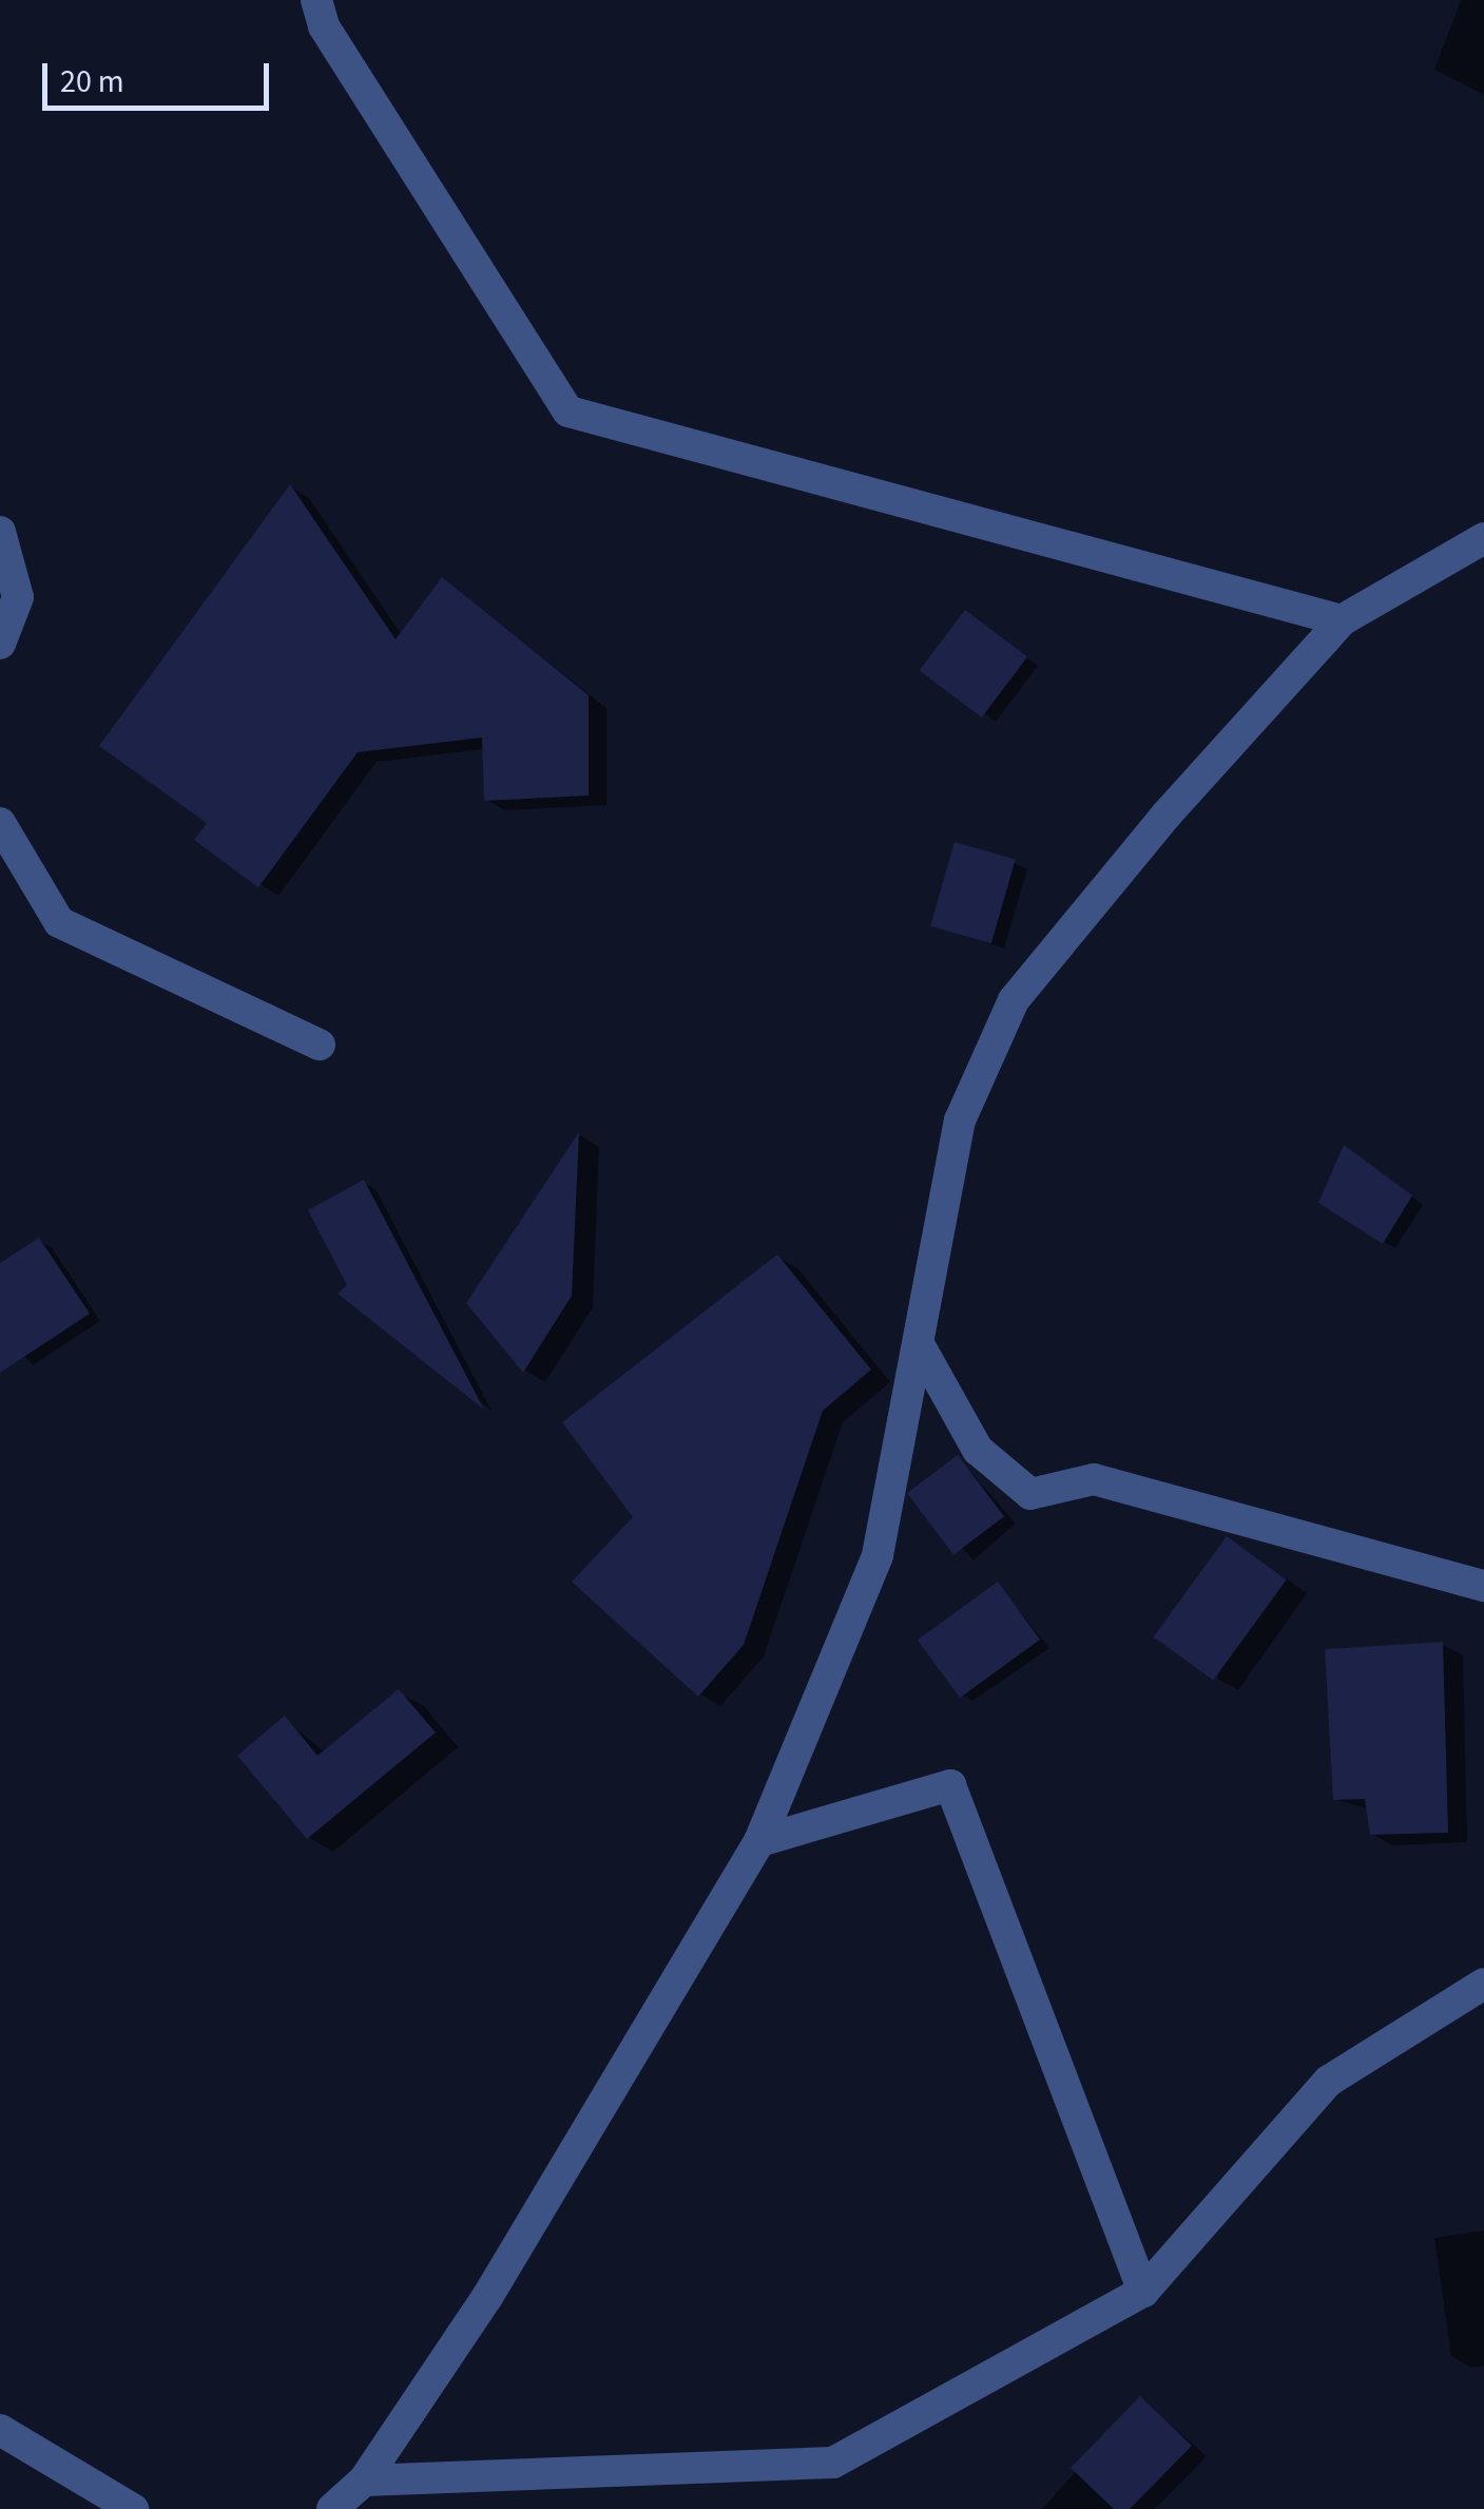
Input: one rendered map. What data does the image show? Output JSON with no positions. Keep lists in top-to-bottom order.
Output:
{
  "scale_bar": "20 m"
}
